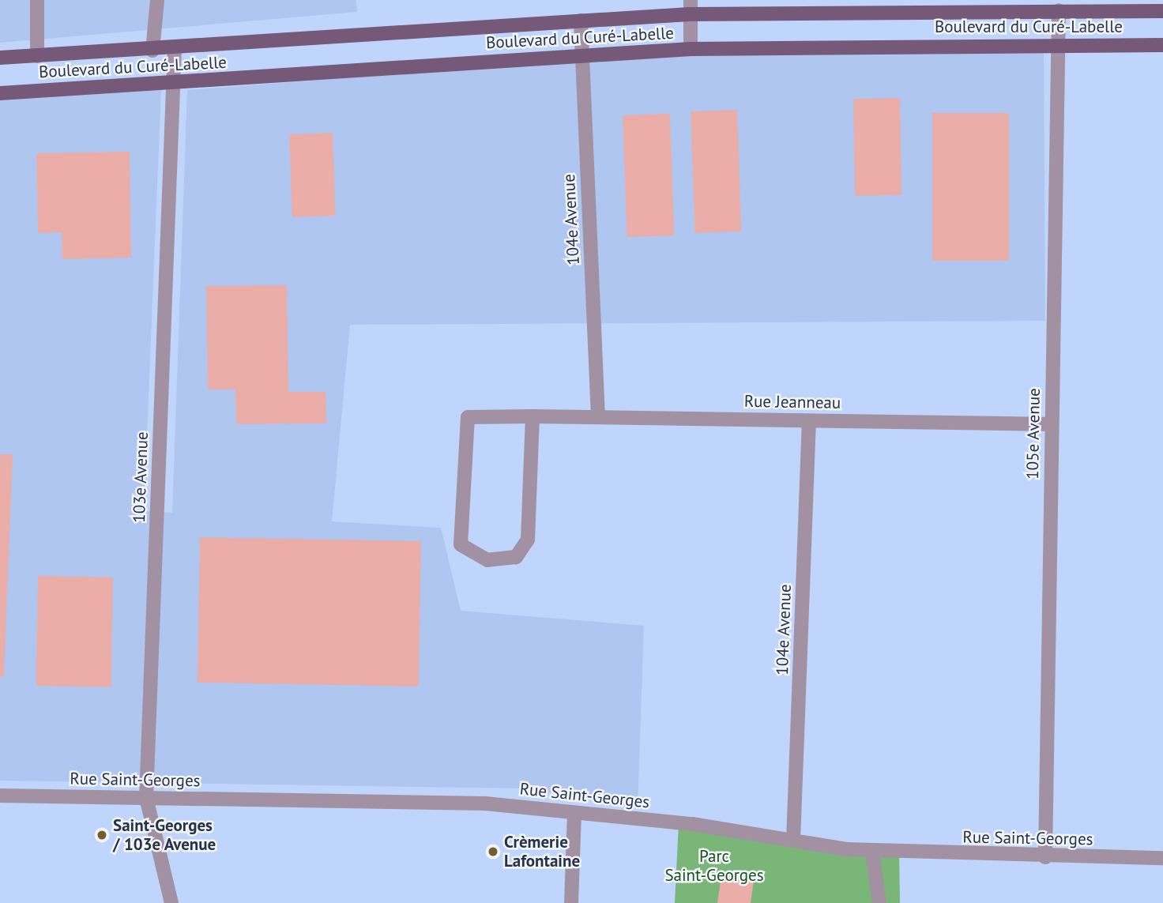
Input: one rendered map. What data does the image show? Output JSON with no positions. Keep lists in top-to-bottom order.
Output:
{
  "streets": {
    "main road": ["Boulevard du Curé-Labelle"],
    "street": [
      "104e Avenue",
      "Rue Jeanneau",
      "105e Avenue",
      "103e Avenue",
      "Rue Saint-Georges"
    ]
  },
  "crossings": [
    ["Boulevard du Curé-Labelle", "104e Avenue"],
    ["Boulevard du Curé-Labelle", "105e Avenue"],
    ["Boulevard du Curé-Labelle", "103e Avenue"],
    ["104e Avenue", "Rue Jeanneau"],
    ["104e Avenue", "Rue Saint-Georges"],
    ["Rue Jeanneau", "105e Avenue"],
    ["105e Avenue", "Rue Saint-Georges"],
    ["103e Avenue", "Rue Saint-Georges"]
  ],
  "parks": ["Parc Saint-Georges"],
  "places": ["Saint-Georges / 103e Avenue", "Crèmerie Lafontaine"]
}
